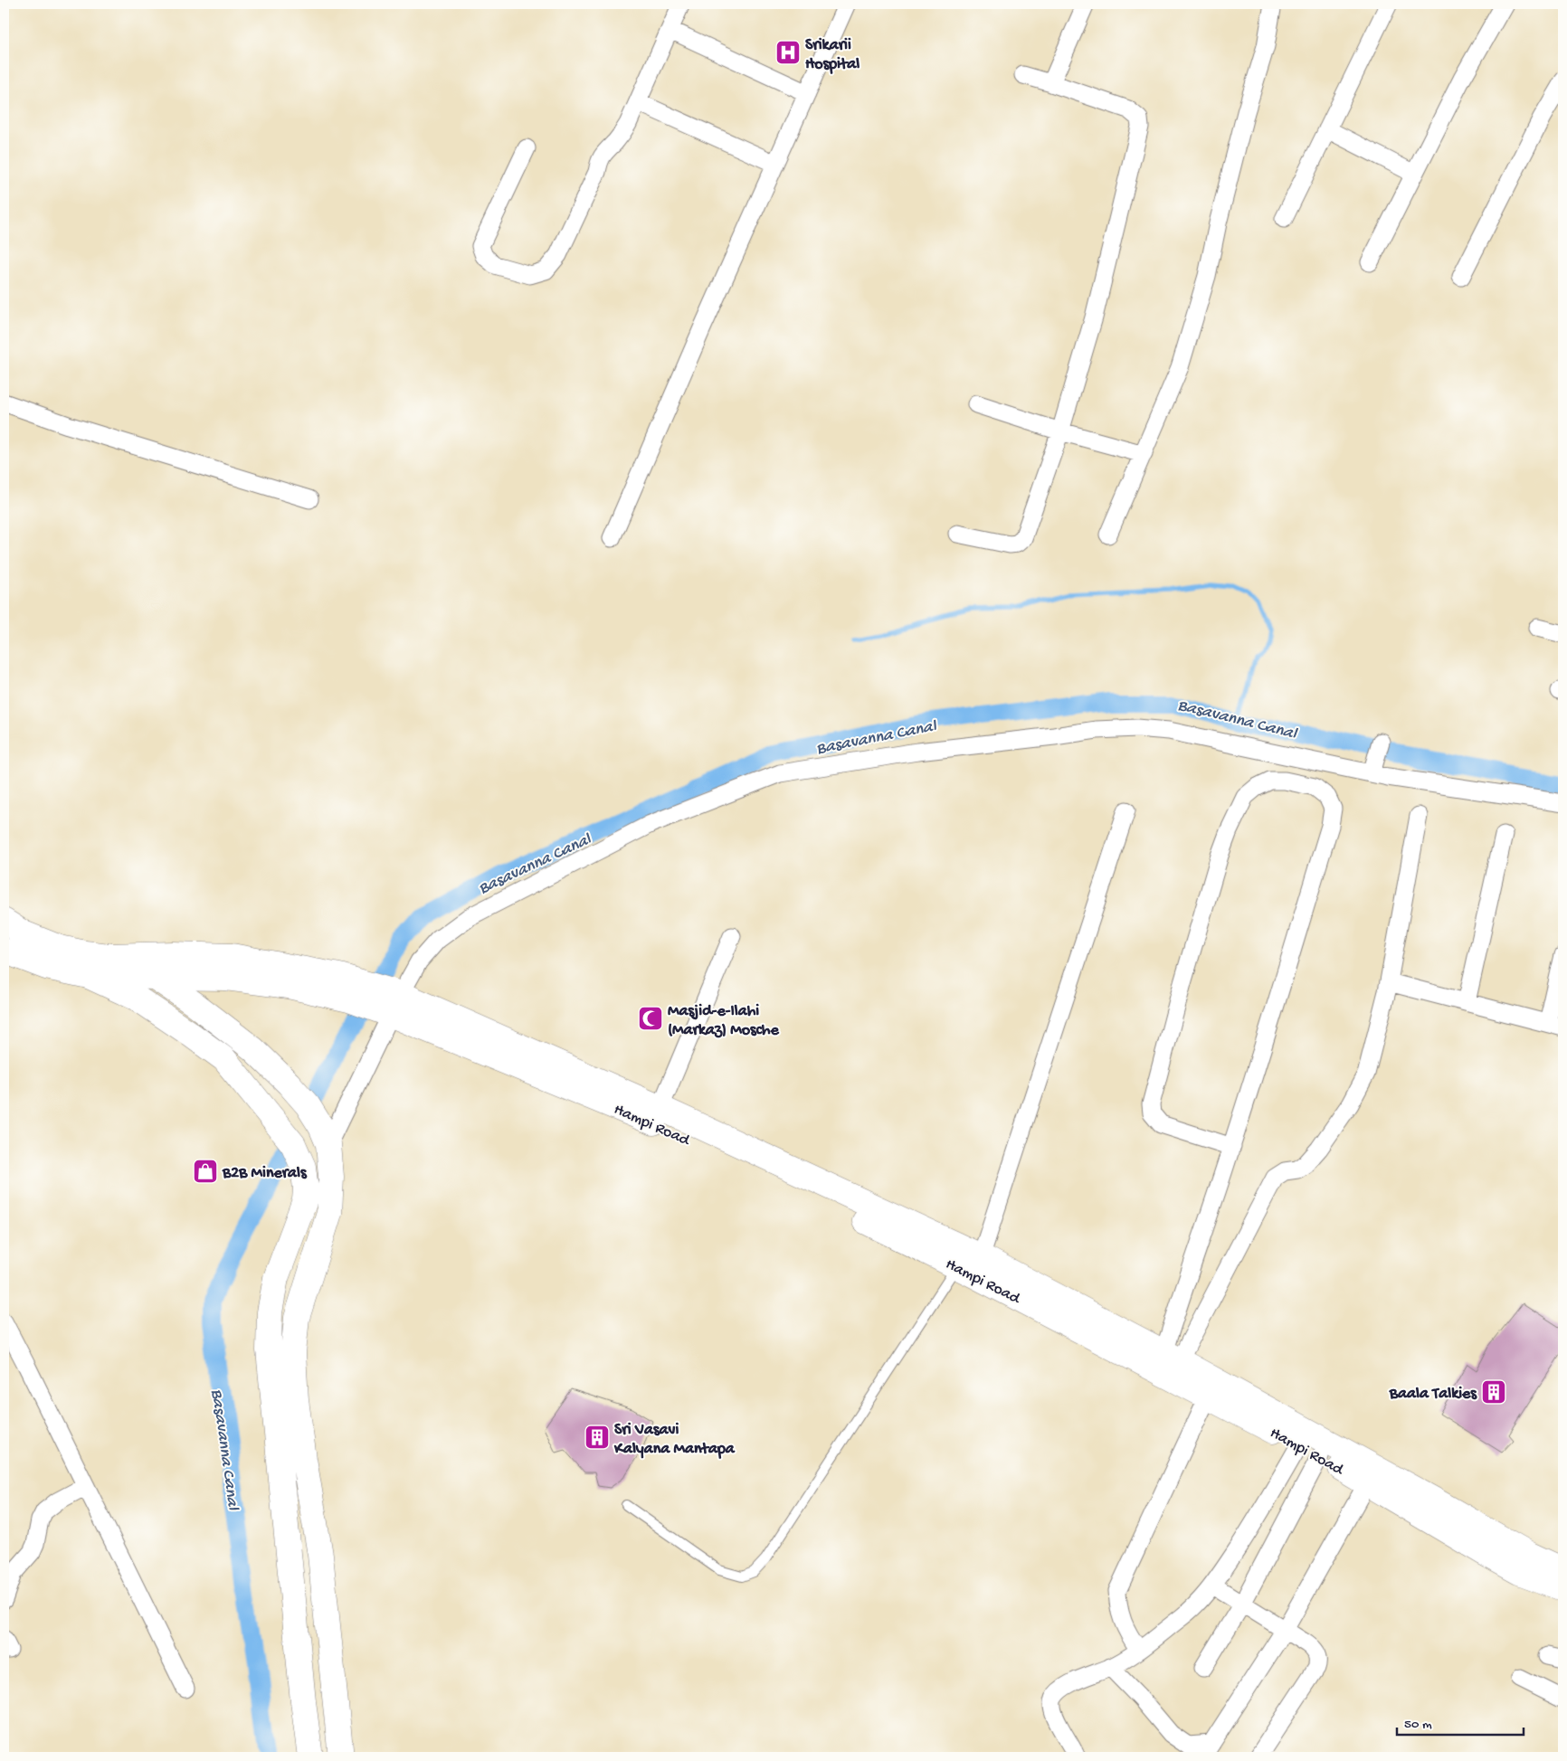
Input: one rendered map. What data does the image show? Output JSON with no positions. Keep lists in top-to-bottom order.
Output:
{
  "streets": {
    "main road": ["Hampi Road"]
  },
  "water": ["Basavanna Canal"],
  "places": {
    "hospital": ["Srikarii Hospital"],
    "mosque": ["Masjid-e-Ilahi (Markaz) Mosche"],
    "shop": ["B2B Minerals"],
    "building": ["Baala Talkies", "Sri Vasavi Kalyana Mantapa"]
  },
  "scale_bar": "50 m"
}
